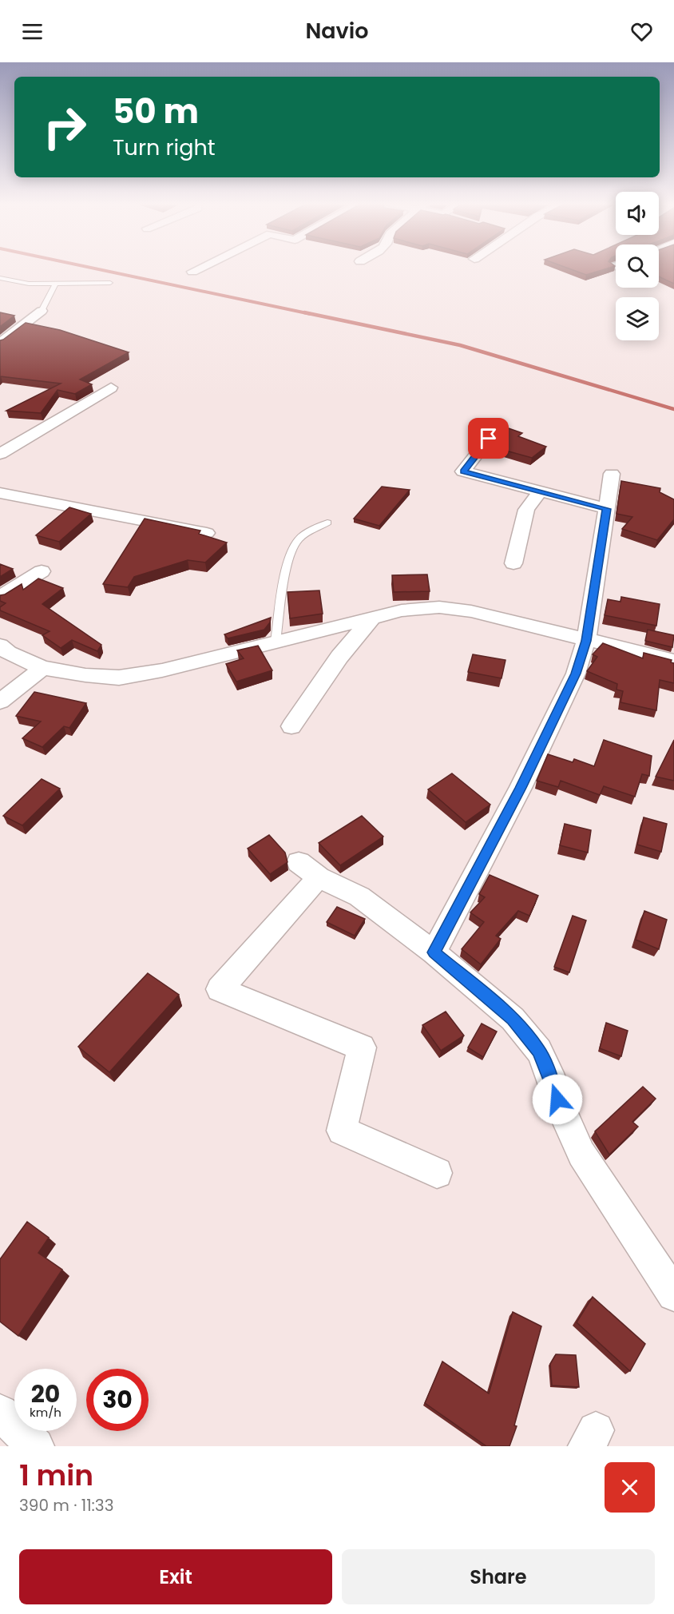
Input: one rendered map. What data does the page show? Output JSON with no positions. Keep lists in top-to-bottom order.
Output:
{
  "page": {
    "header": "Navio",
    "turn": ["50 m", "Turn right"],
    "speed": "20 km/h",
    "limit": "30",
    "heading": ["1 min", "390 m · 11:33"],
    "buttons": ["Exit", "Share"]
  }
}
